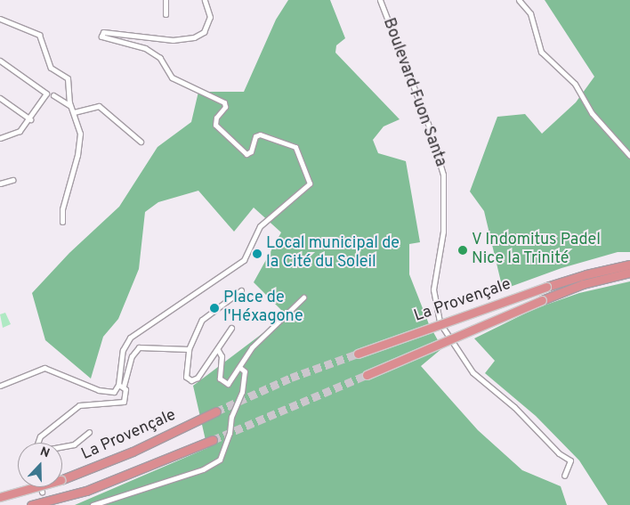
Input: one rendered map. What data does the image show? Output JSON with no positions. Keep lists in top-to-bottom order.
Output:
{
  "streets": {
    "highway": ["La Provençale"],
    "street": ["Boulevard Fuon Santa"]
  },
  "places": ["V Indomitus Padel Nice la Trinité", "Local municipal de la Cité du Soleil", "Place de l'Héxagone"],
  "north": "top"
}
